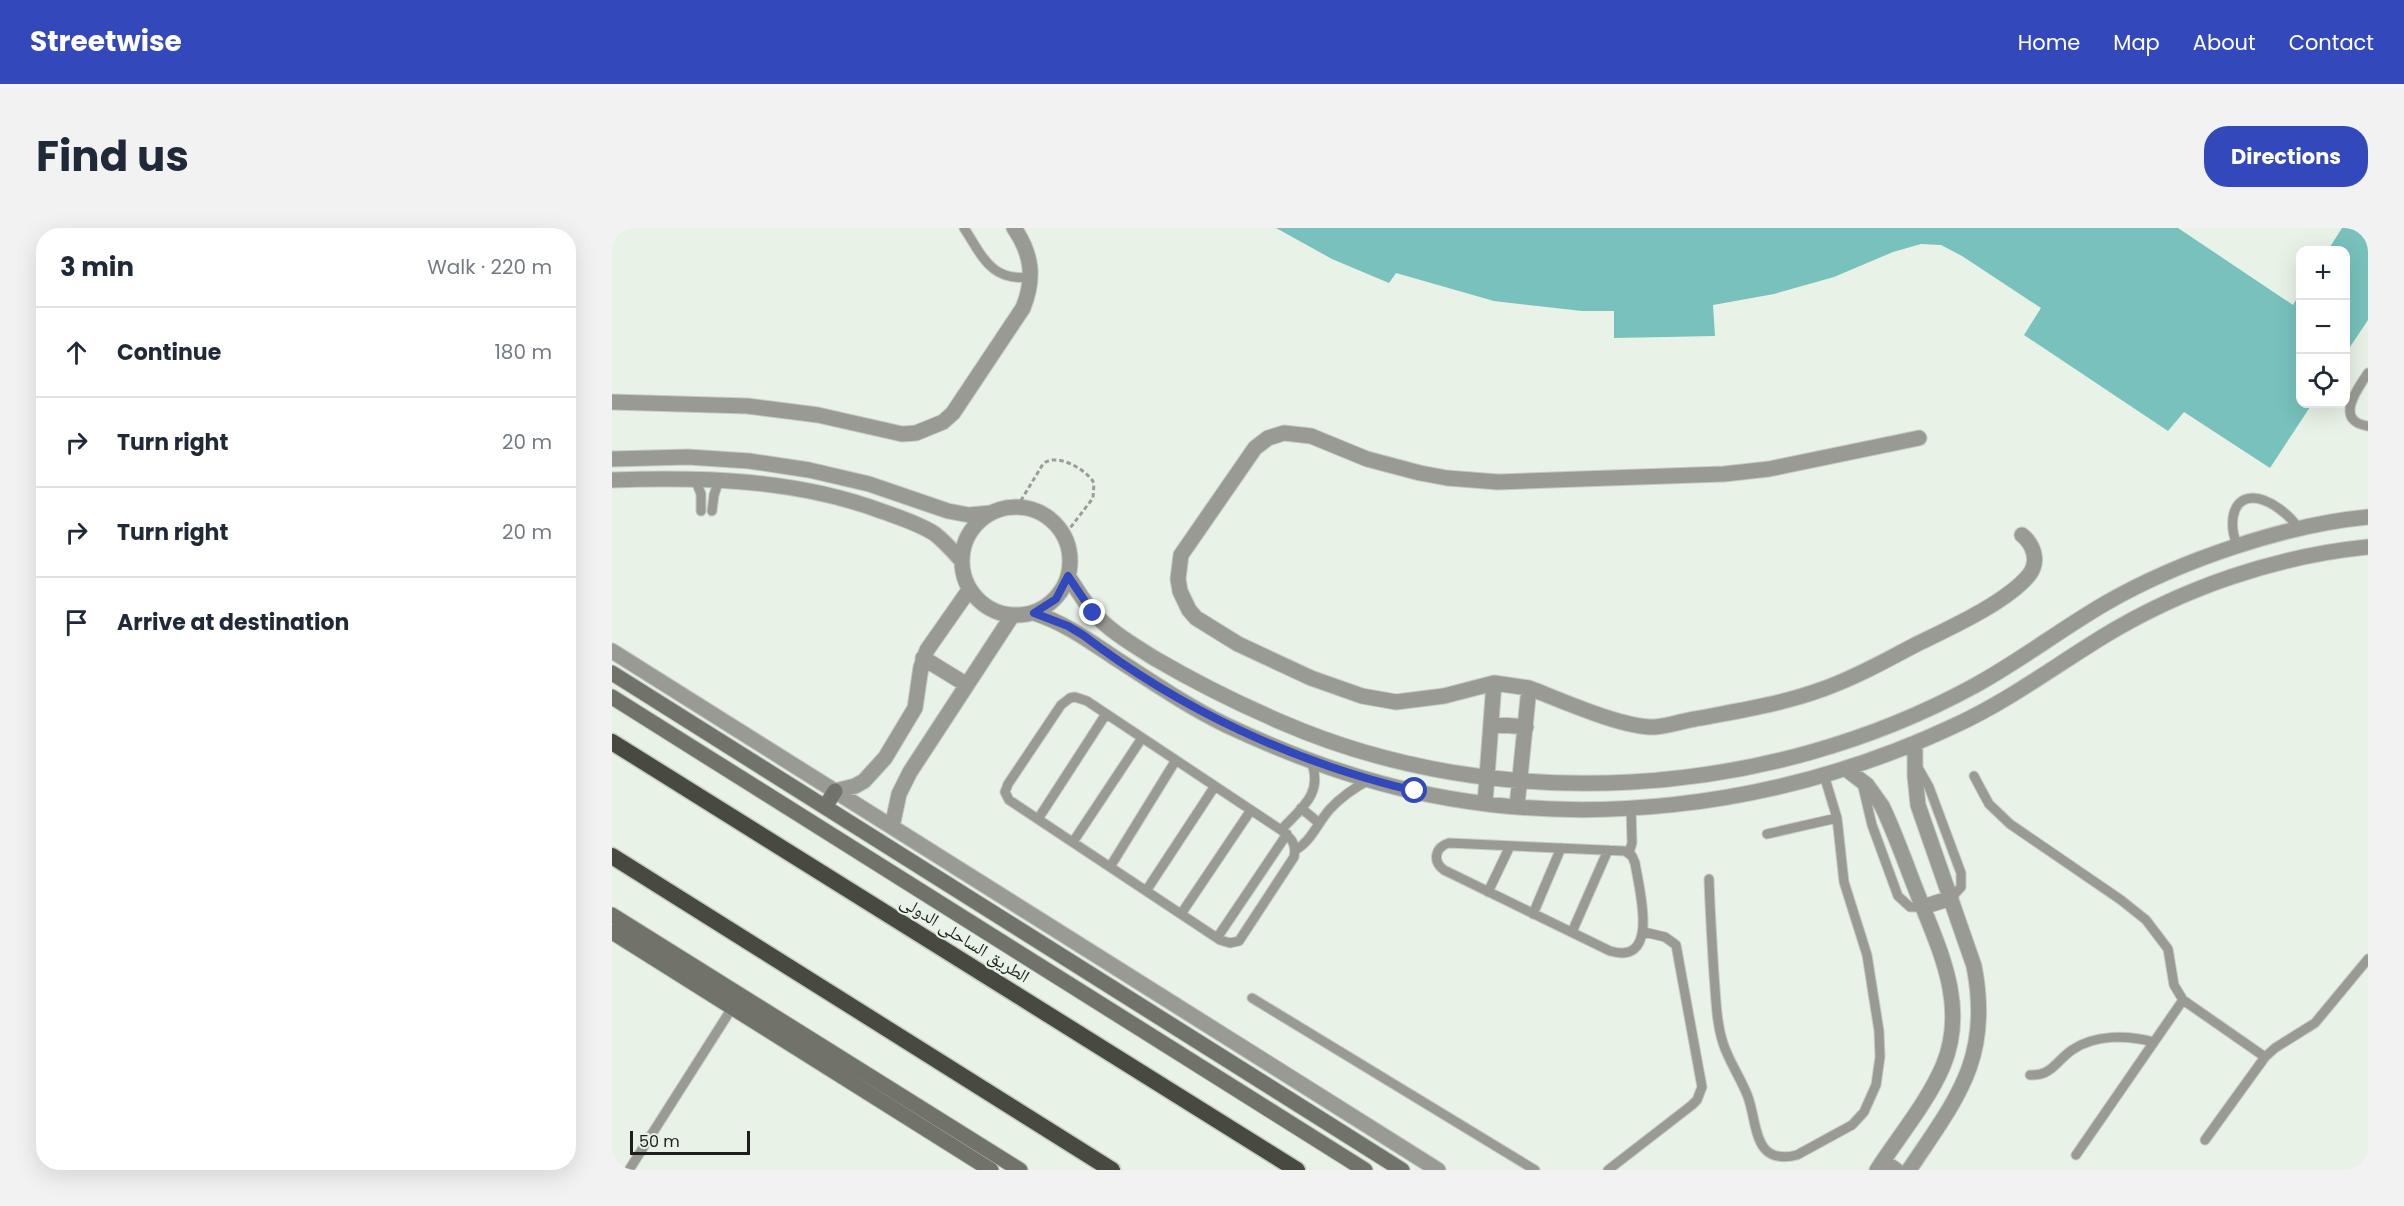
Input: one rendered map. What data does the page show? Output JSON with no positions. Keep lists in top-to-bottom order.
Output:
{
  "streets": {
    "highway": ["الطريق الساحلى الدولى"]
  },
  "scale_bar": "50 m",
  "page": {
    "header": "Streetwise",
    "nav": [
      "Home",
      "Map",
      "About",
      "Contact"
    ],
    "title": "Find us",
    "buttons": "Directions",
    "heading": ["3 min", "Walk · 220 m"],
    "map_buttons": ["+", "−"],
    "list": [
      ["Continue", "180 m"],
      ["Turn right", "20 m"],
      ["Turn right", "20 m"],
      "Arrive at destination"
    ],
    "scale": "50 m"
  }
}
